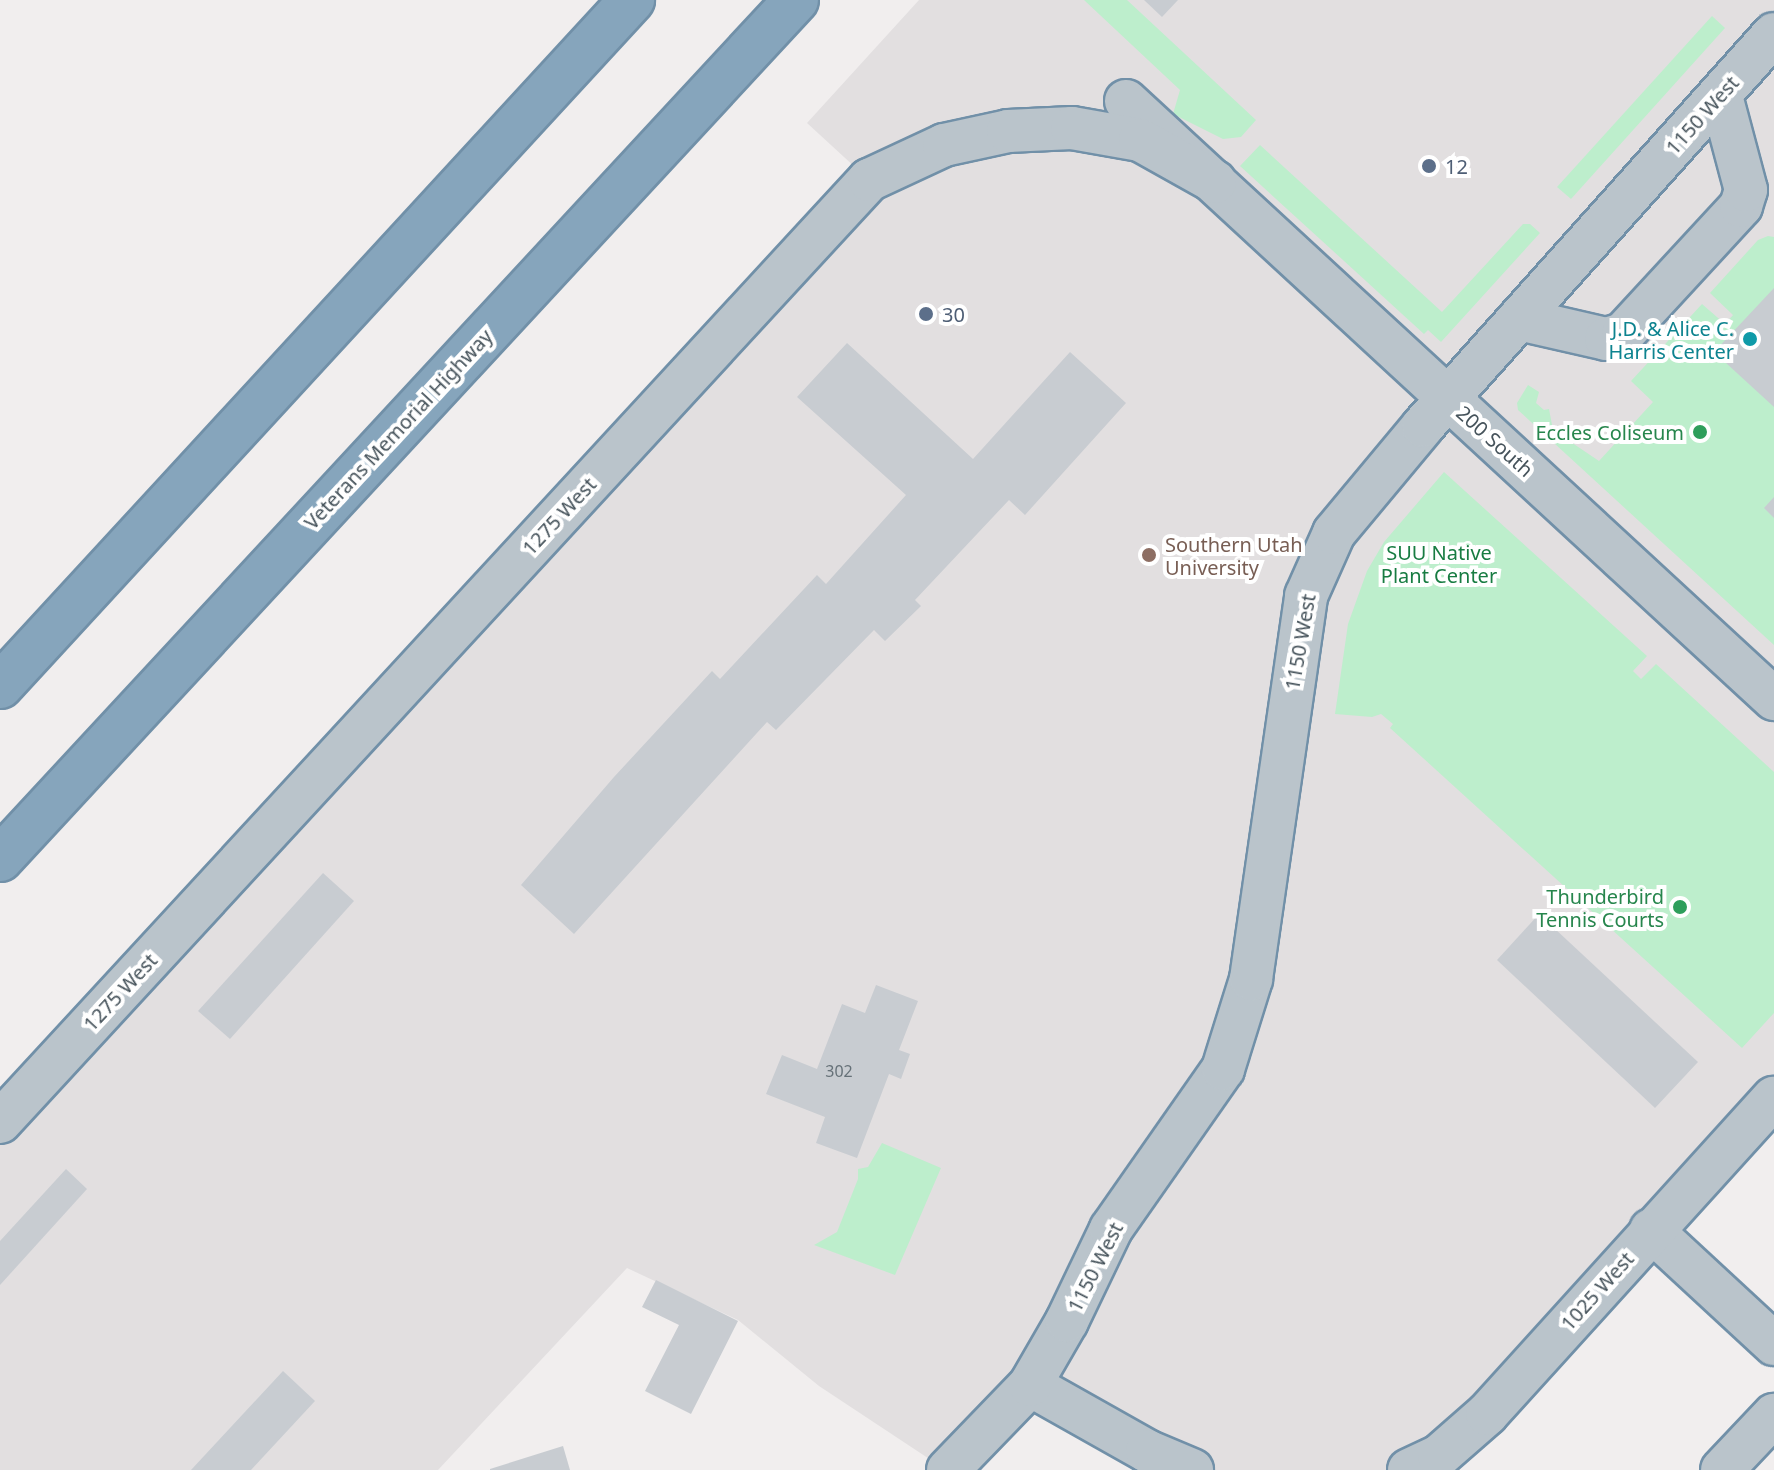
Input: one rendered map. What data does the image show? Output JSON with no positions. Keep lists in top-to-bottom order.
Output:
{
  "streets": {
    "highway": ["Veterans Memorial Highway"],
    "street": [
      "1150 West",
      "200 South",
      "1275 West",
      "1025 West"
    ]
  },
  "crossings": [
    ["1150 West", "200 South"],
    ["200 South", "1275 West"]
  ],
  "parks": ["SUU Native Plant Center"],
  "places": [
    "12",
    "30",
    "J.D. & Alice C. Harris Center",
    "Eccles Coliseum",
    "Southern Utah University",
    "Thunderbird Tennis Courts"
  ],
  "house_numbers": ["302"]
}
